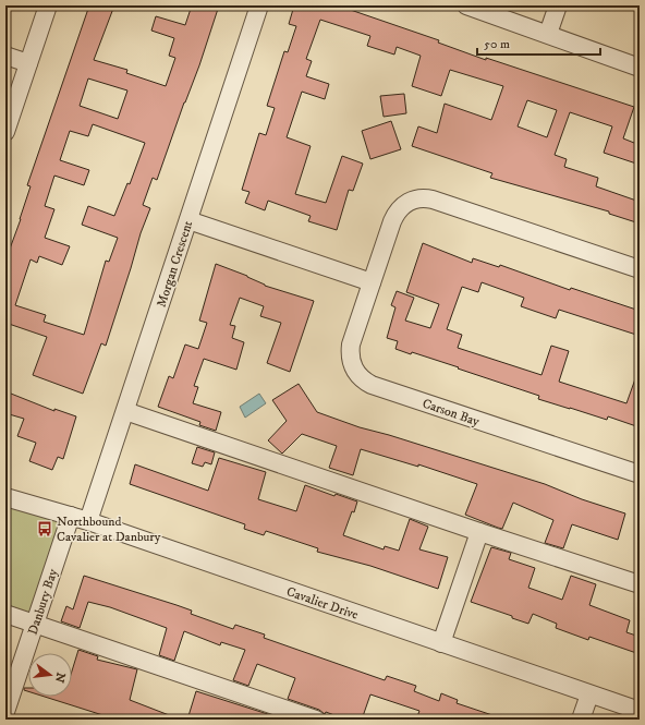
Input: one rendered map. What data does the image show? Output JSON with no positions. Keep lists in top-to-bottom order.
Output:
{
  "streets": {
    "street": [
      "Morgan Crescent",
      "Carson Bay",
      "Danbury Bay",
      "Cavalier Drive"
    ]
  },
  "crossings": [
    ["Morgan Crescent", "Cavalier Drive"],
    ["Danbury Bay", "Cavalier Drive"]
  ],
  "places": {
    "bus stop": ["Northbound Cavalier at Danbury"]
  },
  "scale_bar": "50 m",
  "north": "right"
}
